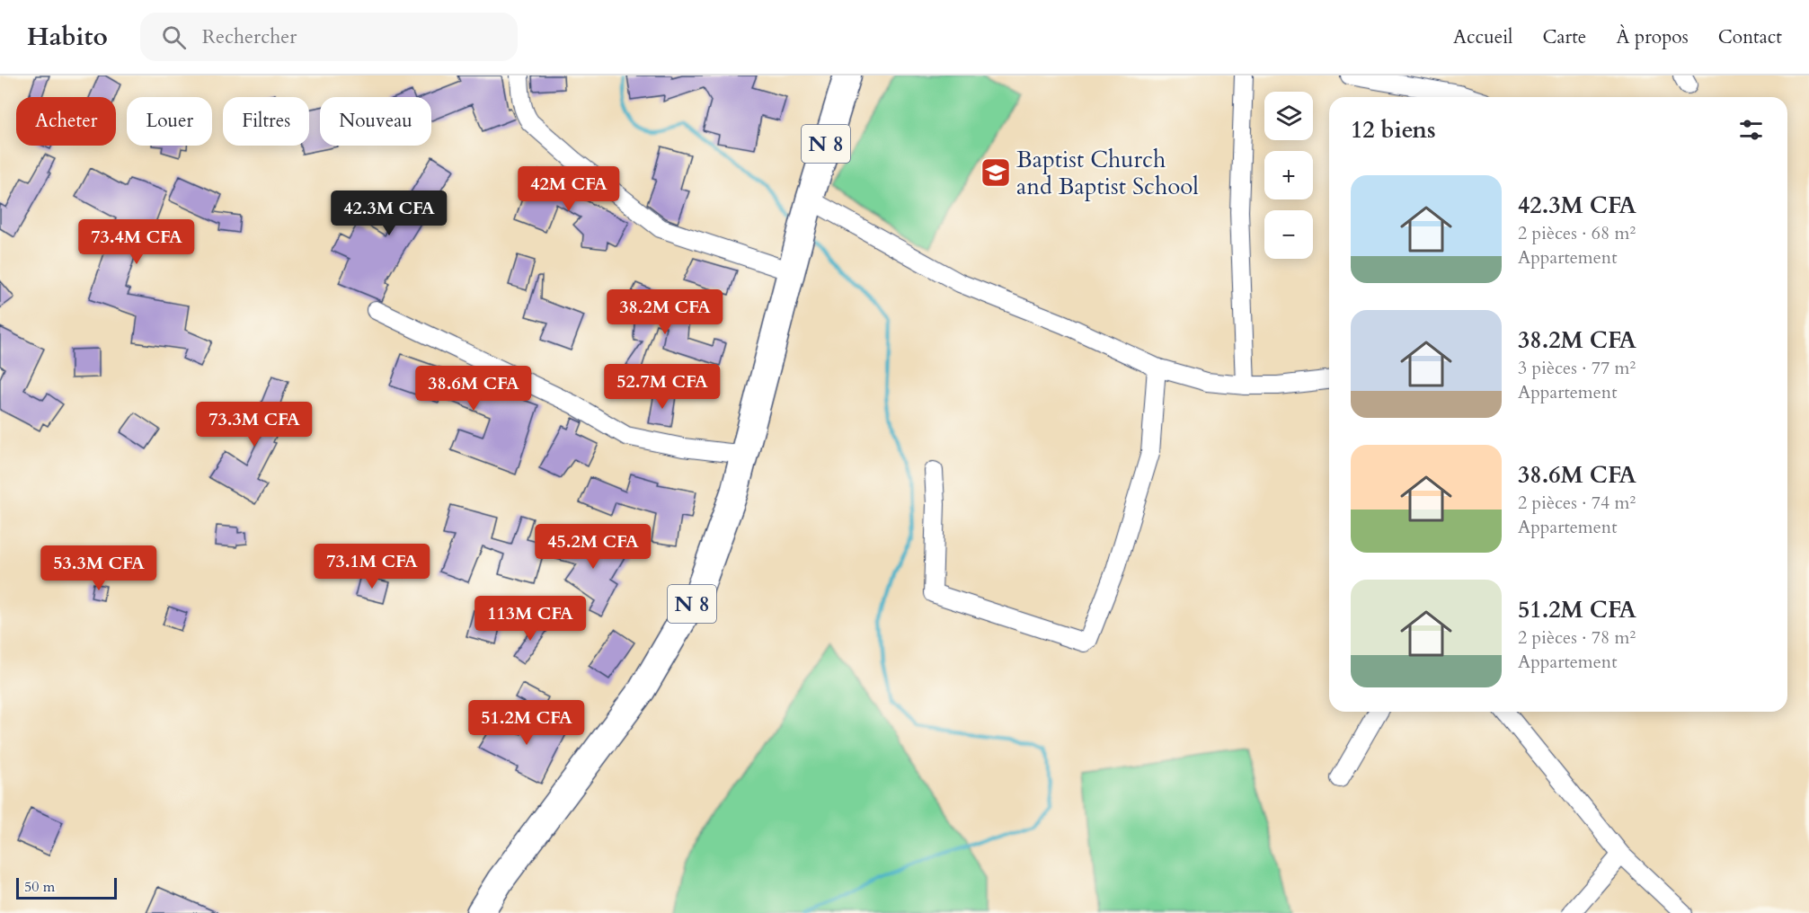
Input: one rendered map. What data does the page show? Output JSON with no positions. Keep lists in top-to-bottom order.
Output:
{
  "streets": {
    "highway": ["N 8"]
  },
  "places": {
    "school or university": ["Baptist Church and Baptist School"]
  },
  "scale_bar": "50 m",
  "page": {
    "header": "Habito",
    "search": "Rechercher",
    "nav": [
      "Accueil",
      "Carte",
      "À propos",
      "Contact"
    ],
    "map_buttons": ["+", "−"],
    "chip": [
      "Acheter",
      "Louer",
      "Filtres",
      "Nouveau"
    ],
    "heading": "12 biens",
    "list": [
      {
        "name": "42.3M CFA",
        "note": "2 pièces · 68 m² · Appartement"
      },
      {
        "name": "38.2M CFA",
        "note": "3 pièces · 77 m² · Appartement"
      },
      {
        "name": "38.6M CFA",
        "note": "2 pièces · 74 m² · Appartement"
      },
      {
        "name": "51.2M CFA",
        "note": "2 pièces · 78 m² · Appartement"
      }
    ],
    "price": [
      "42M CFA",
      "42.3M CFA",
      "73.4M CFA",
      "38.2M CFA",
      "52.7M CFA",
      "38.6M CFA",
      "73.3M CFA",
      "45.2M CFA",
      "73.1M CFA",
      "53.3M CFA",
      "113M CFA",
      "51.2M CFA"
    ],
    "scale": "50 m"
  }
}
